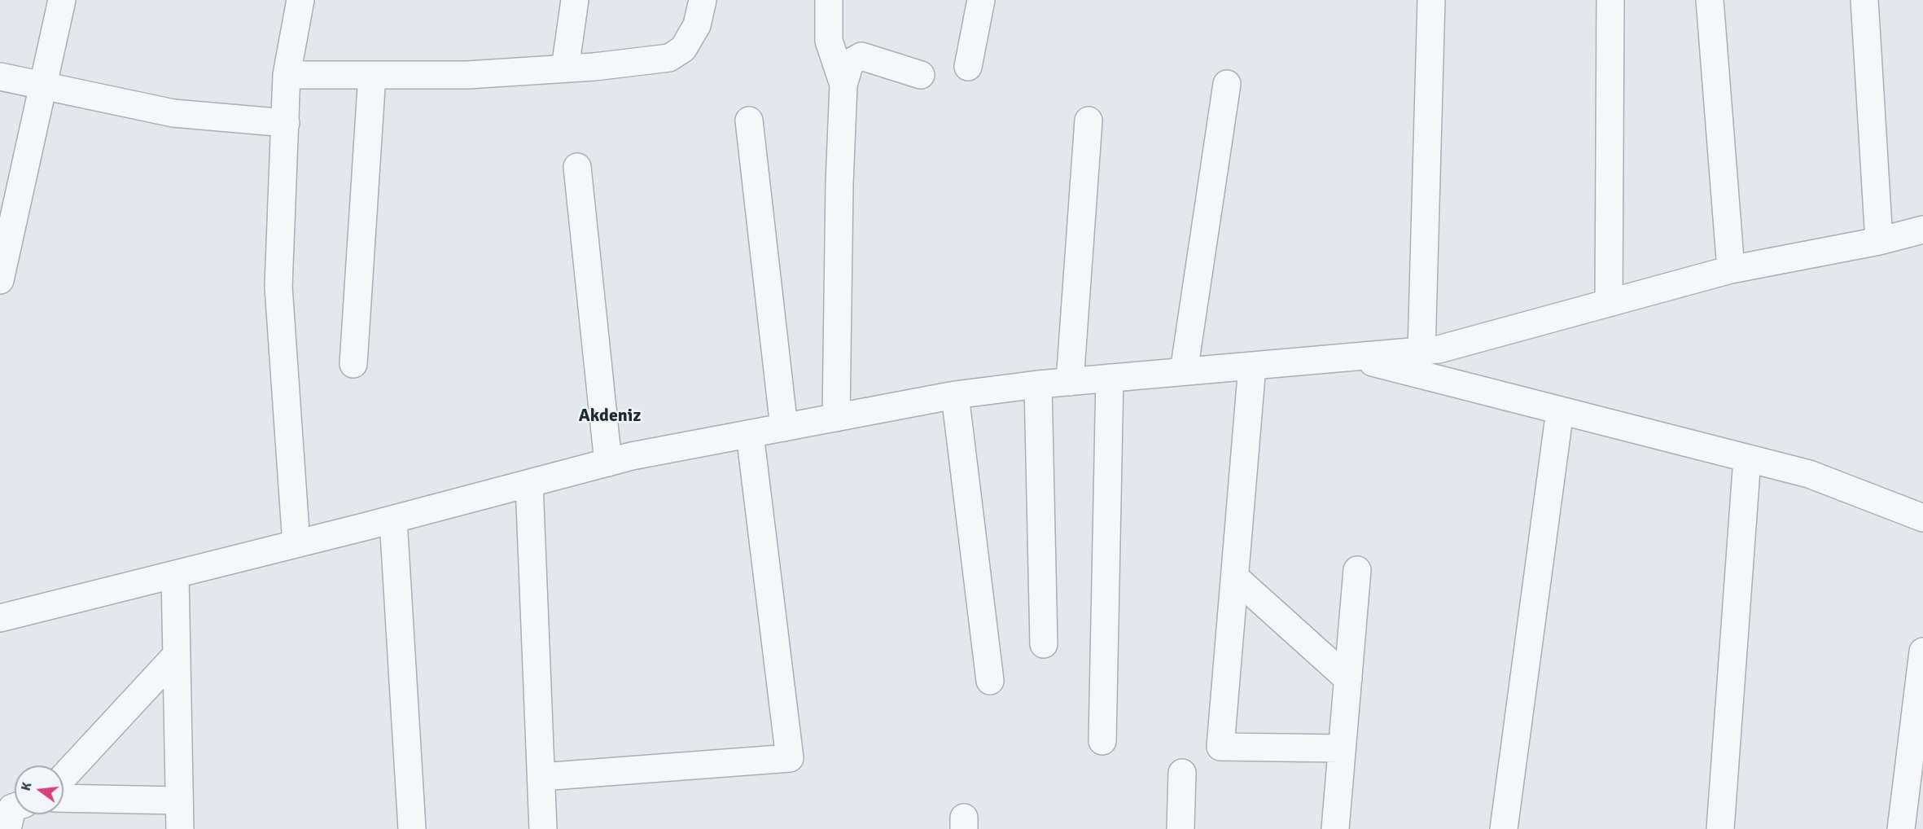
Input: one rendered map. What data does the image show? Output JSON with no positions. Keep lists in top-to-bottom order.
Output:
{
  "districts": ["Akdeniz"],
  "north": "left"
}
